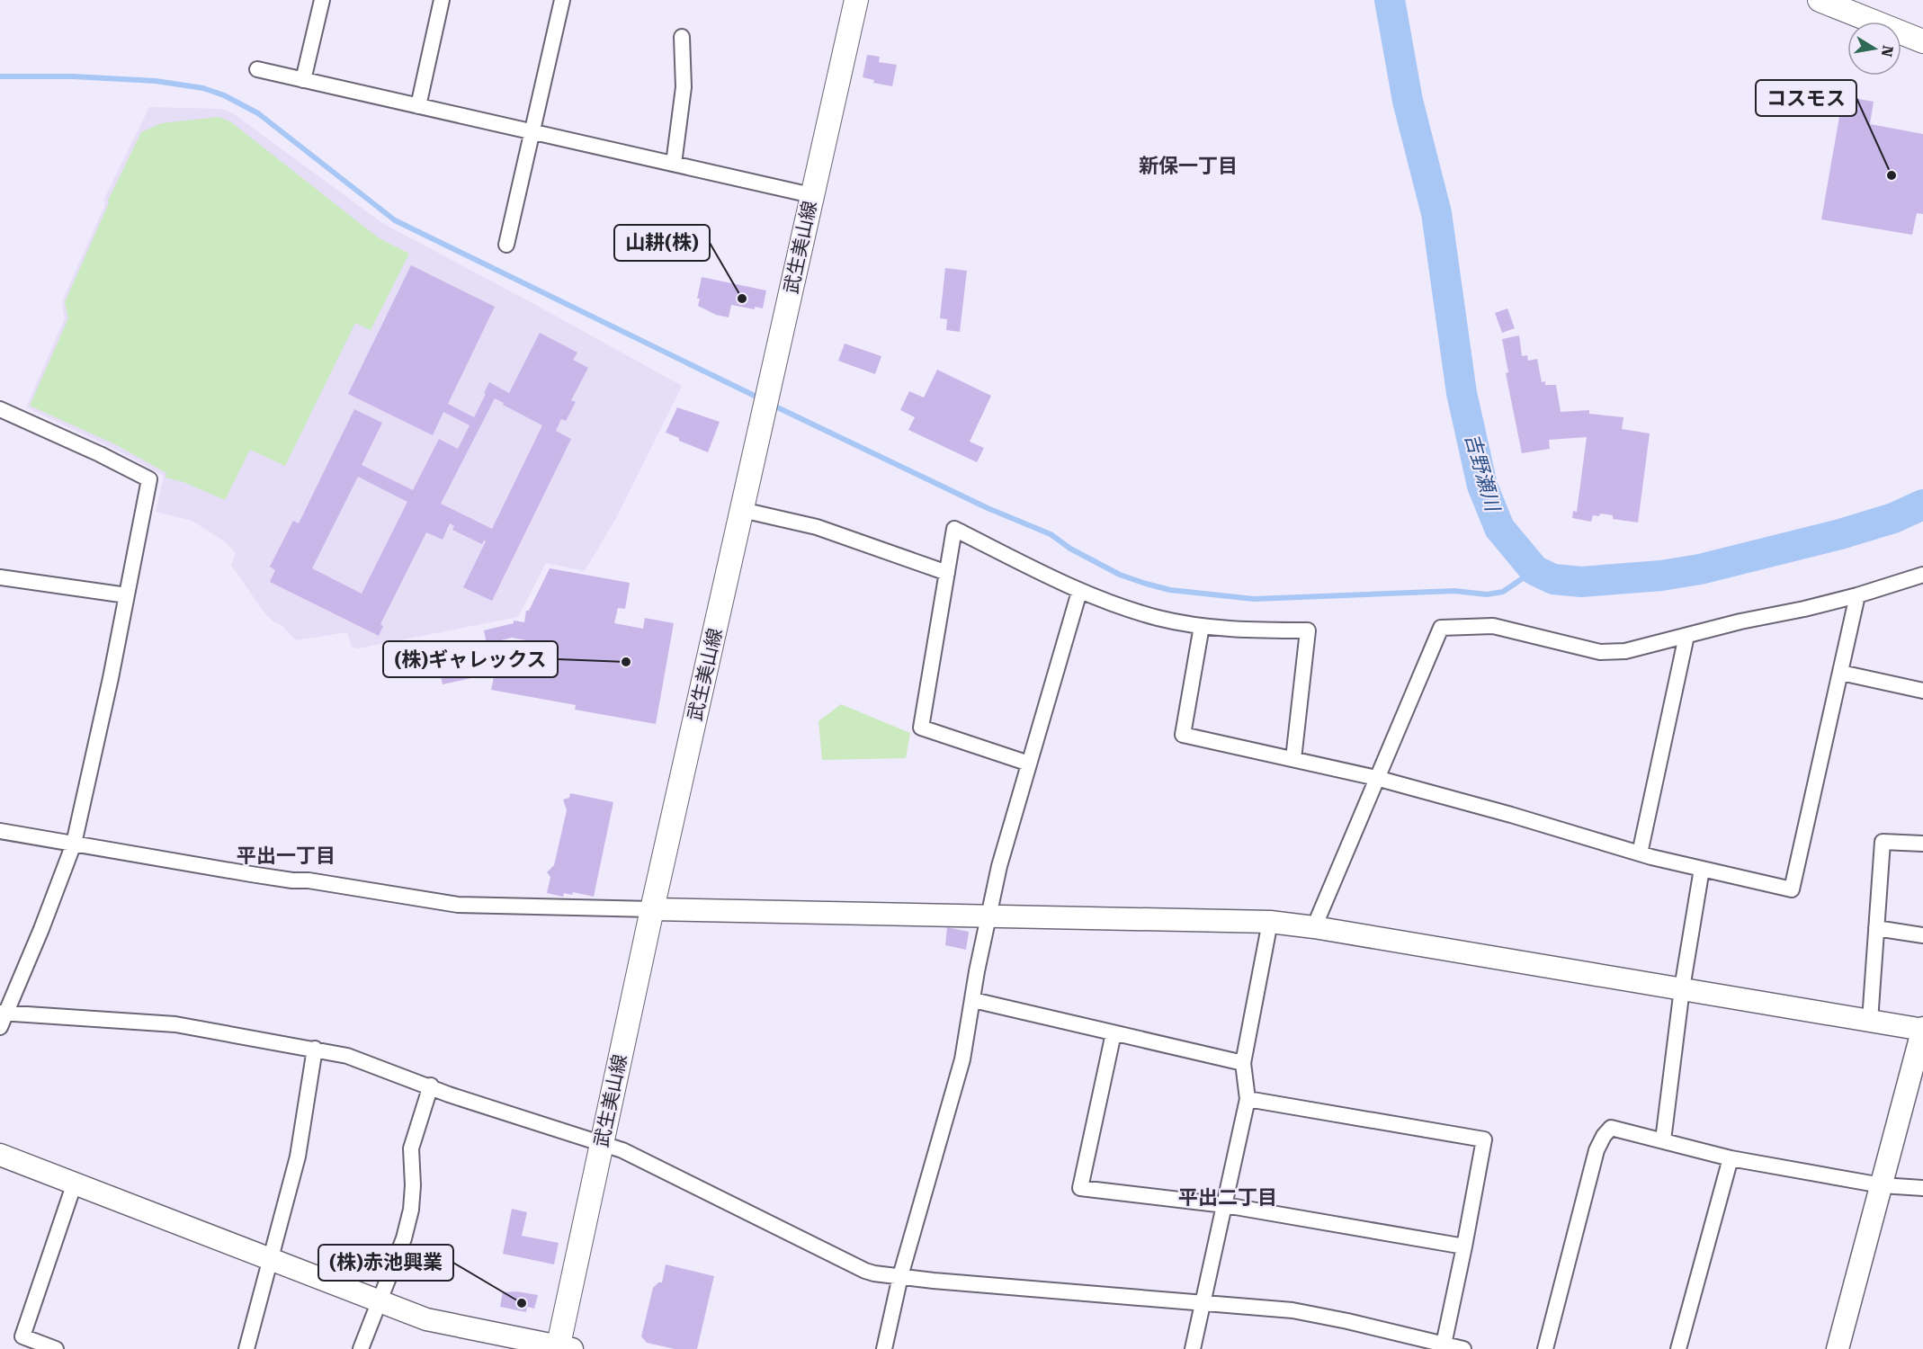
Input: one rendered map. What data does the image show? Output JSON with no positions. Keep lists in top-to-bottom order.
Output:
{
  "streets": {
    "main road": ["武生美山線"]
  },
  "districts": ["新保一丁目", "平出一丁目", "平出二丁目"],
  "water": ["吉野瀬川"],
  "places": [
    "コスモス",
    "山耕(株)",
    "(株)ギャレックス",
    "(株)赤池興業"
  ],
  "north": "right"
}
